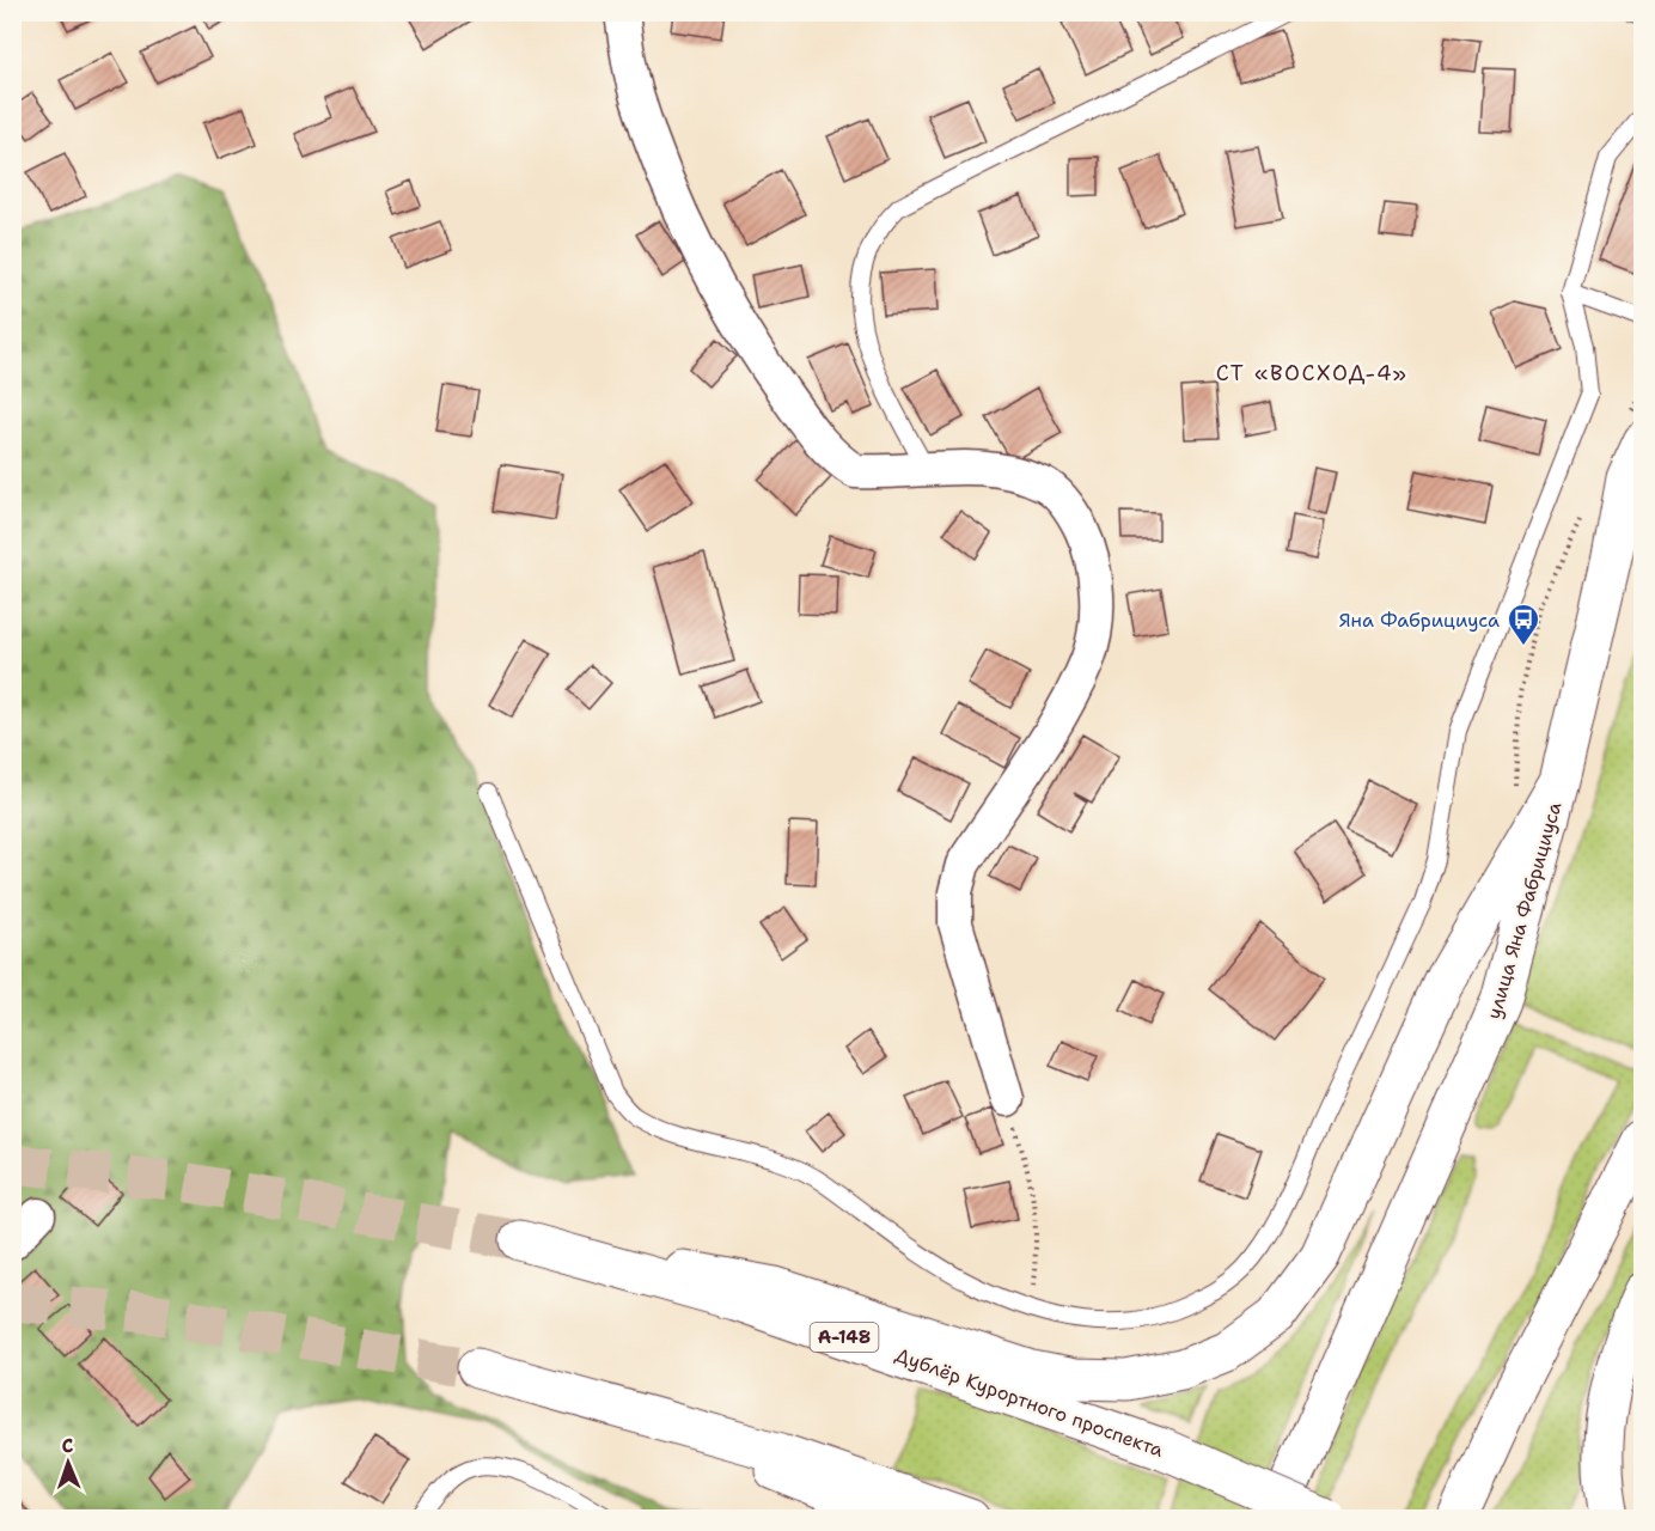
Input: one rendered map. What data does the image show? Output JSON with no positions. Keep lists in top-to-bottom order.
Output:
{
  "streets": {
    "main road": ["улица Яна Фабрициуса", "А-148", "Дублёр Курортного проспекта"]
  },
  "crossings": [
    ["улица Яна Фабрициуса", "А-148"],
    ["улица Яна Фабрициуса", "Дублёр Курортного проспекта"]
  ],
  "districts": ["СТ «ВОСХОД-4»"],
  "places": {
    "bus stop": ["Яна Фабрициуса"]
  },
  "north": "top"
}
